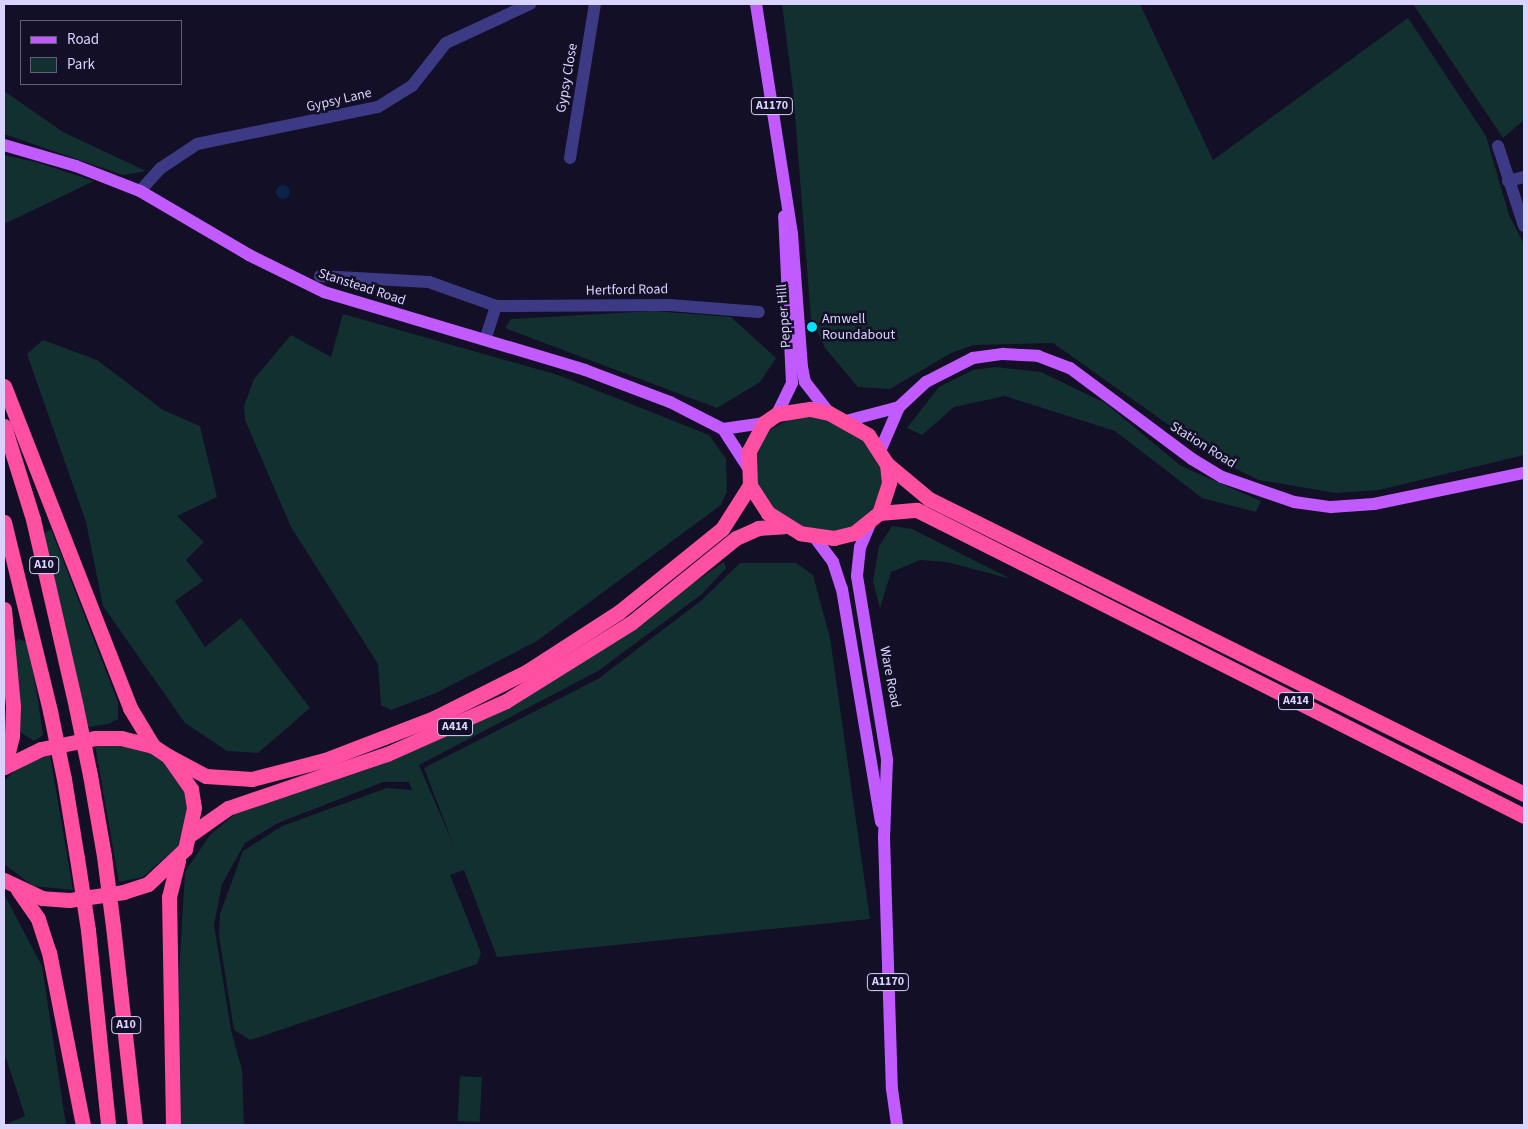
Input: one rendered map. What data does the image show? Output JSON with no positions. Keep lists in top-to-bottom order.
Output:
{
  "streets": {
    "highway": ["A10", "A414"],
    "main road": [
      "A1170",
      "Stanstead Road",
      "Pepper Hill",
      "Station Road",
      "Ware Road"
    ],
    "street": ["Gypsy Close", "Gypsy Lane", "Hertford Road"]
  },
  "crossings": [
    ["Gypsy Lane", "Stanstead Road"],
    ["Pepper Hill", "Station Road"],
    ["Pepper Hill", "Ware Road"],
    ["Pepper Hill", "A414"],
    ["Station Road", "Ware Road"],
    ["Station Road", "A414"],
    ["Ware Road", "A414"]
  ],
  "places": ["Amwell Roundabout"],
  "legend": ["Road", "Park"]
}
